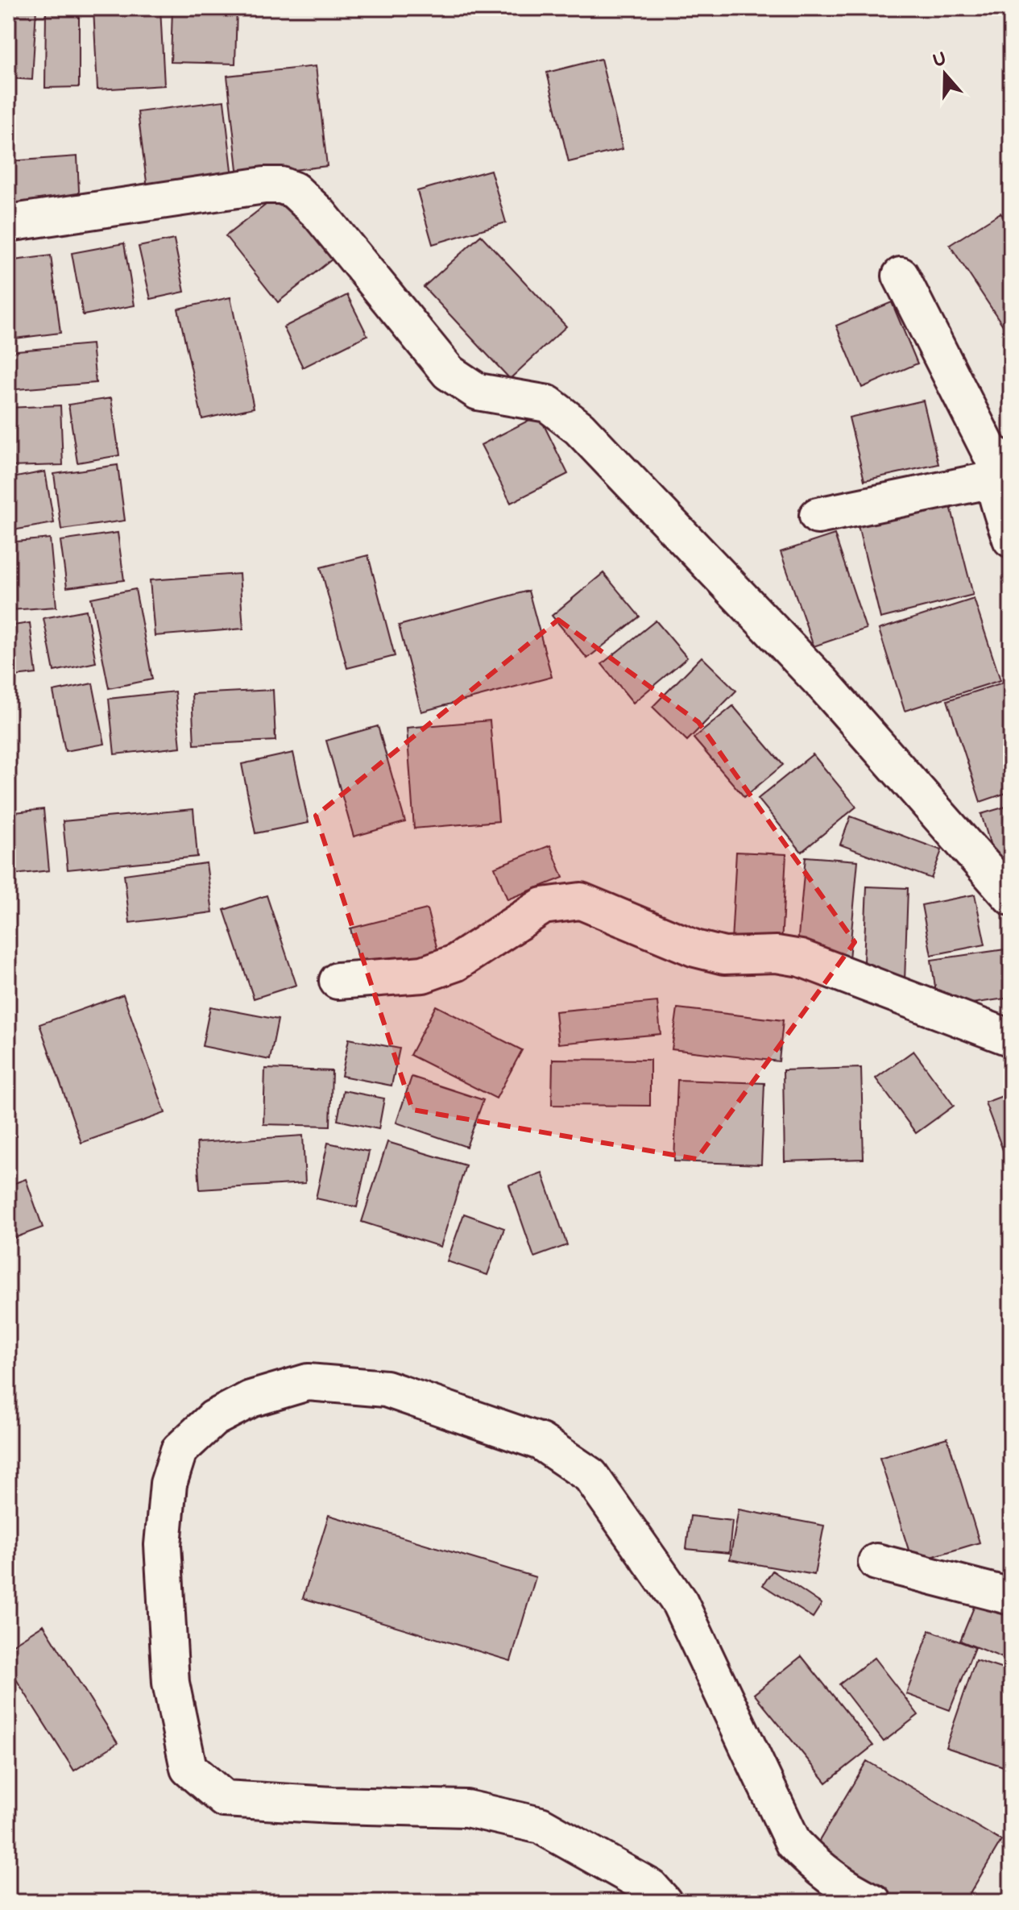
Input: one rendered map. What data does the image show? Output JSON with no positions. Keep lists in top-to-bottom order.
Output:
{
  "north": "top"
}
